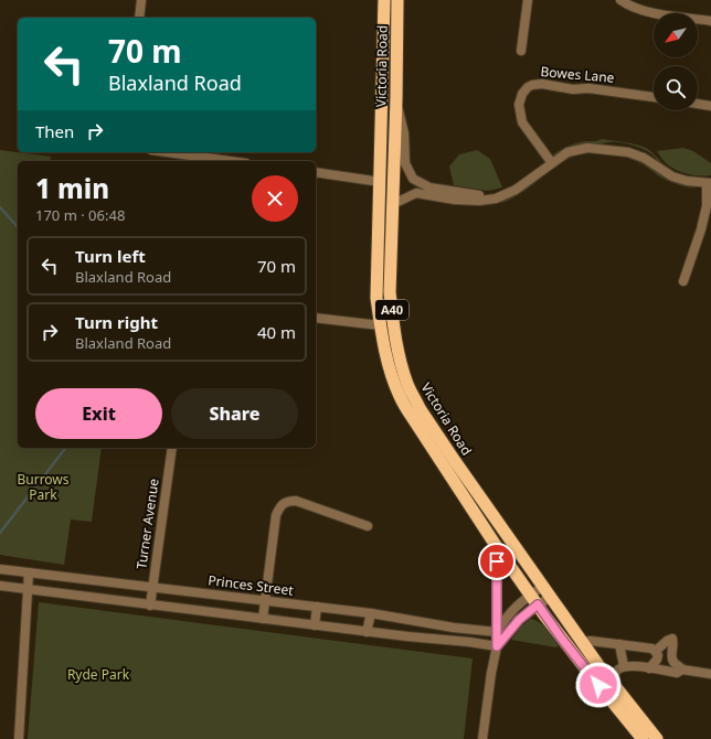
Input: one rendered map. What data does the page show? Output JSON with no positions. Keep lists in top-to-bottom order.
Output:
{
  "streets": {
    "highway": ["Victoria Road", "A40"],
    "street": ["Bowes Lane", "Turner Avenue", "Princes Street"]
  },
  "crossings": [
    ["Turner Avenue", "Princes Street"]
  ],
  "parks": ["Burrows Park", "Ryde Park"],
  "north": "bottom left",
  "page": {
    "turn": ["70 m", "Blaxland Road"],
    "then": "Then",
    "heading": ["1 min", "170 m · 06:48"],
    "list": [
      {
        "name": "Turn left",
        "note": "Blaxland Road",
        "value": "70 m"
      },
      {
        "name": "Turn right",
        "note": "Blaxland Road",
        "value": "40 m"
      }
    ],
    "buttons": ["Exit", "Share"]
  }
}
